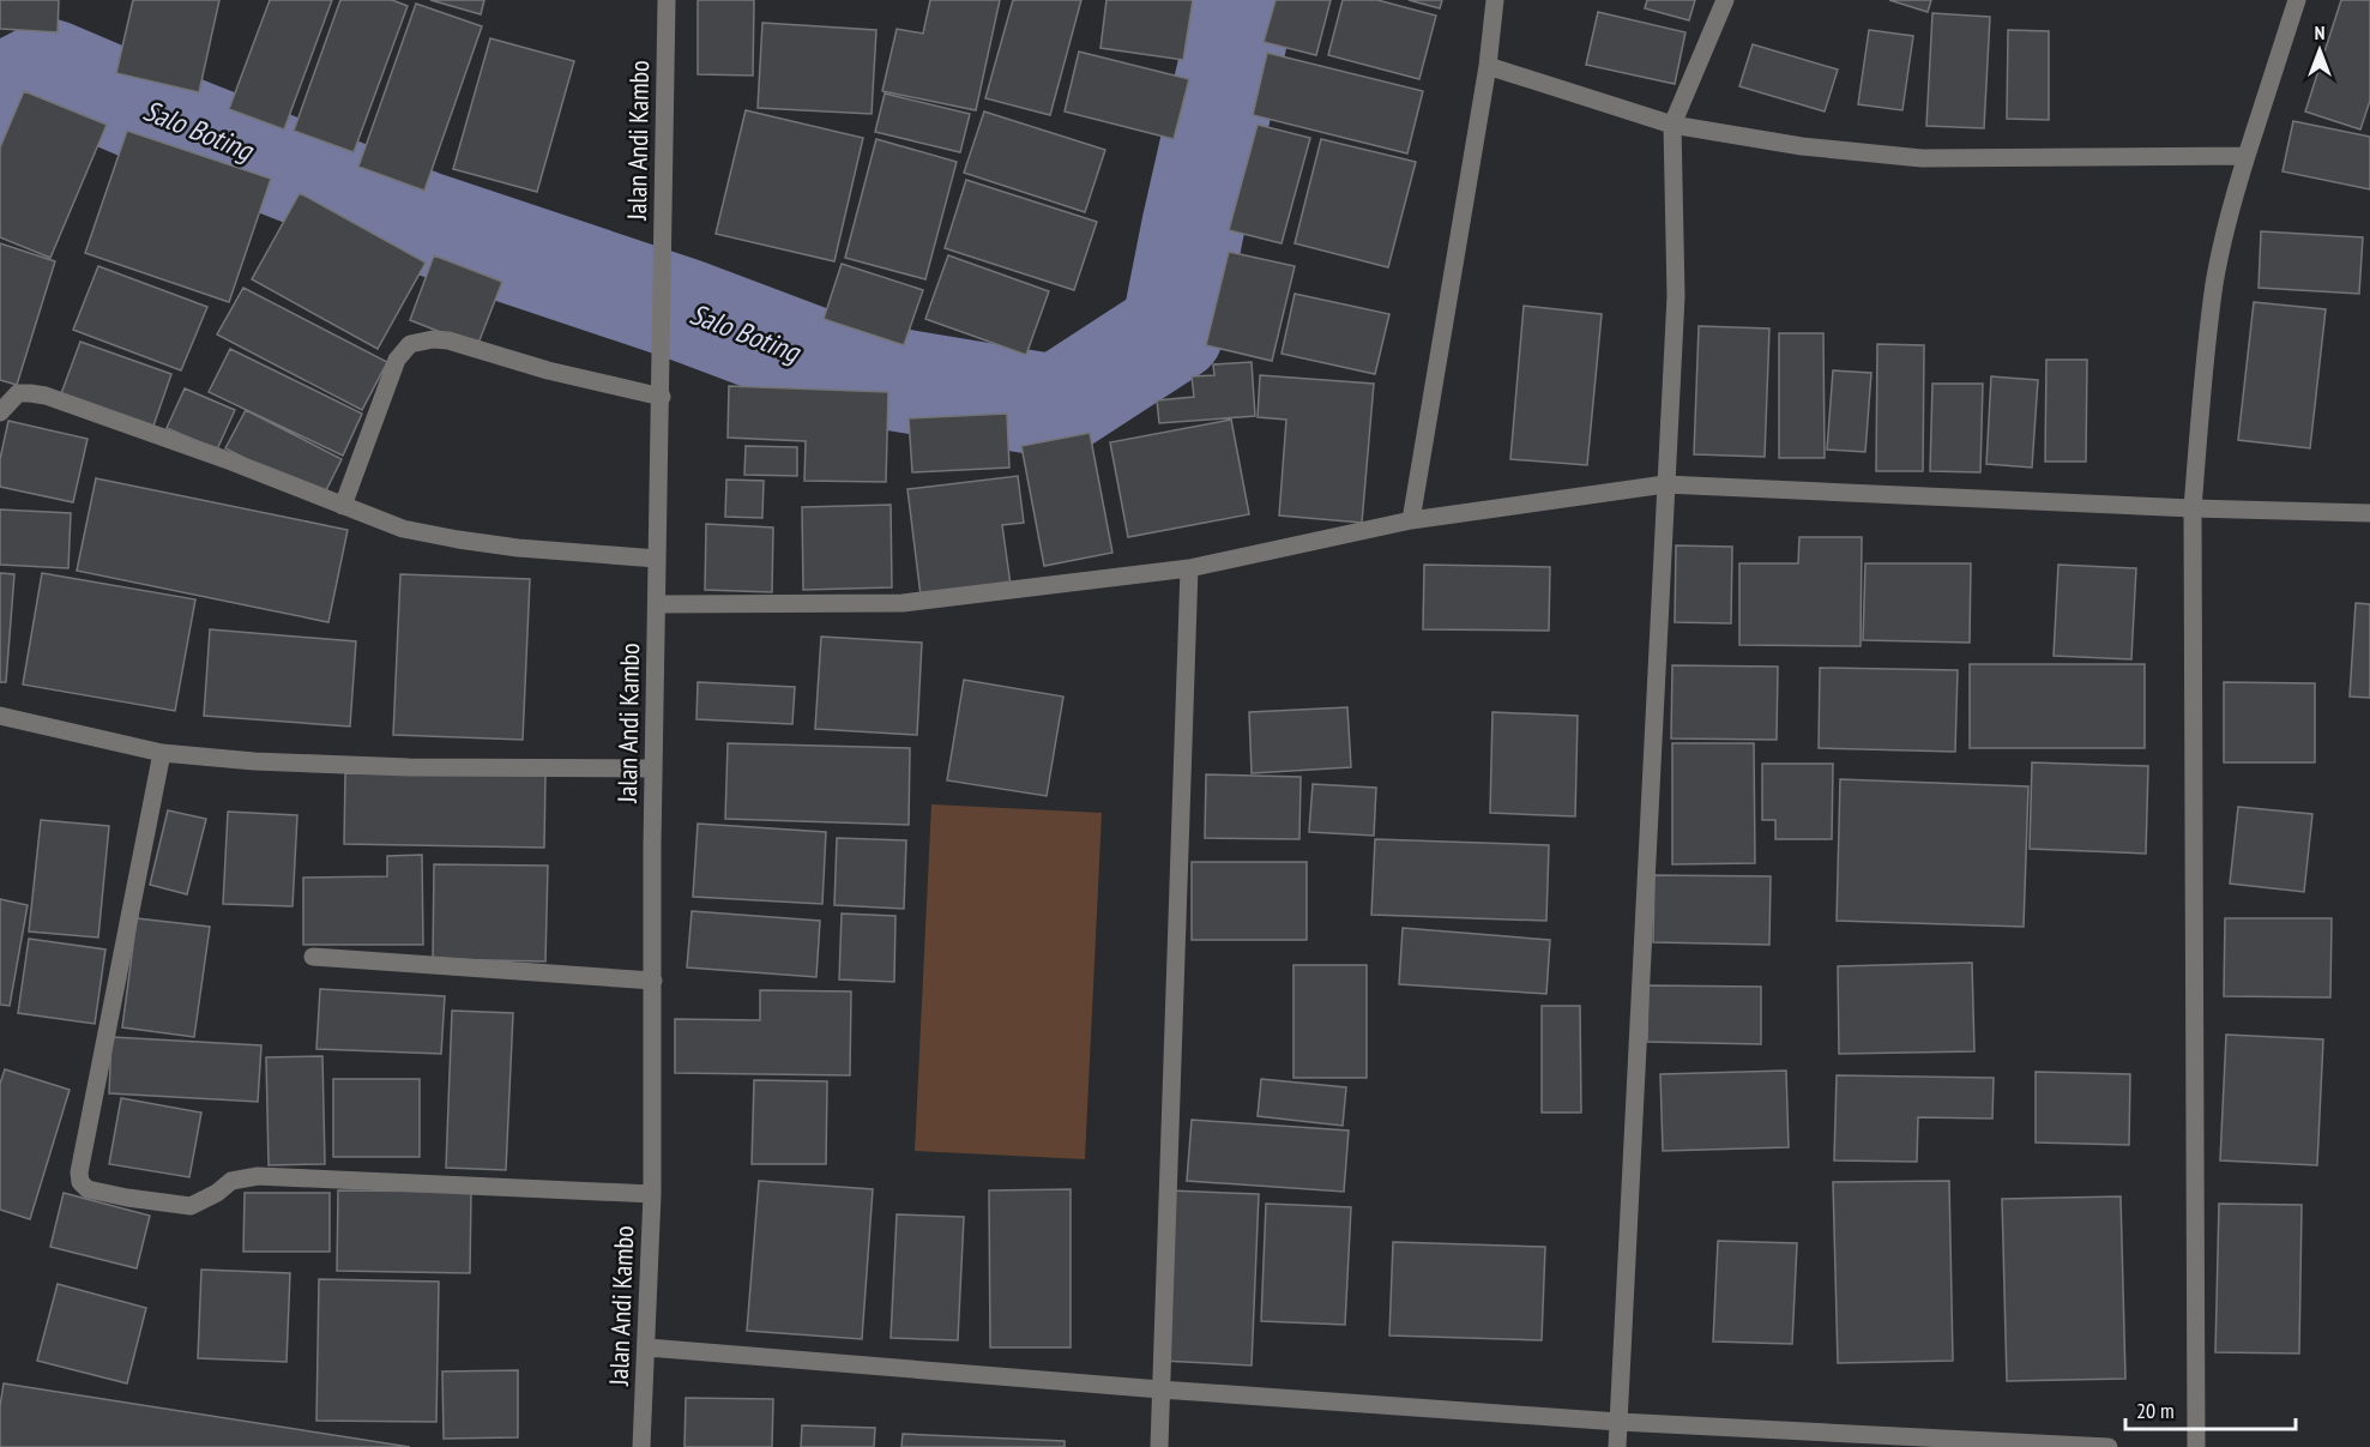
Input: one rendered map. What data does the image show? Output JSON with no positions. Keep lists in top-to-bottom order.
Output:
{
  "streets": {
    "street": ["Jalan Andi Kambo"]
  },
  "water": ["Salo Boting"],
  "scale_bar": "20 m",
  "north": "top"
}
